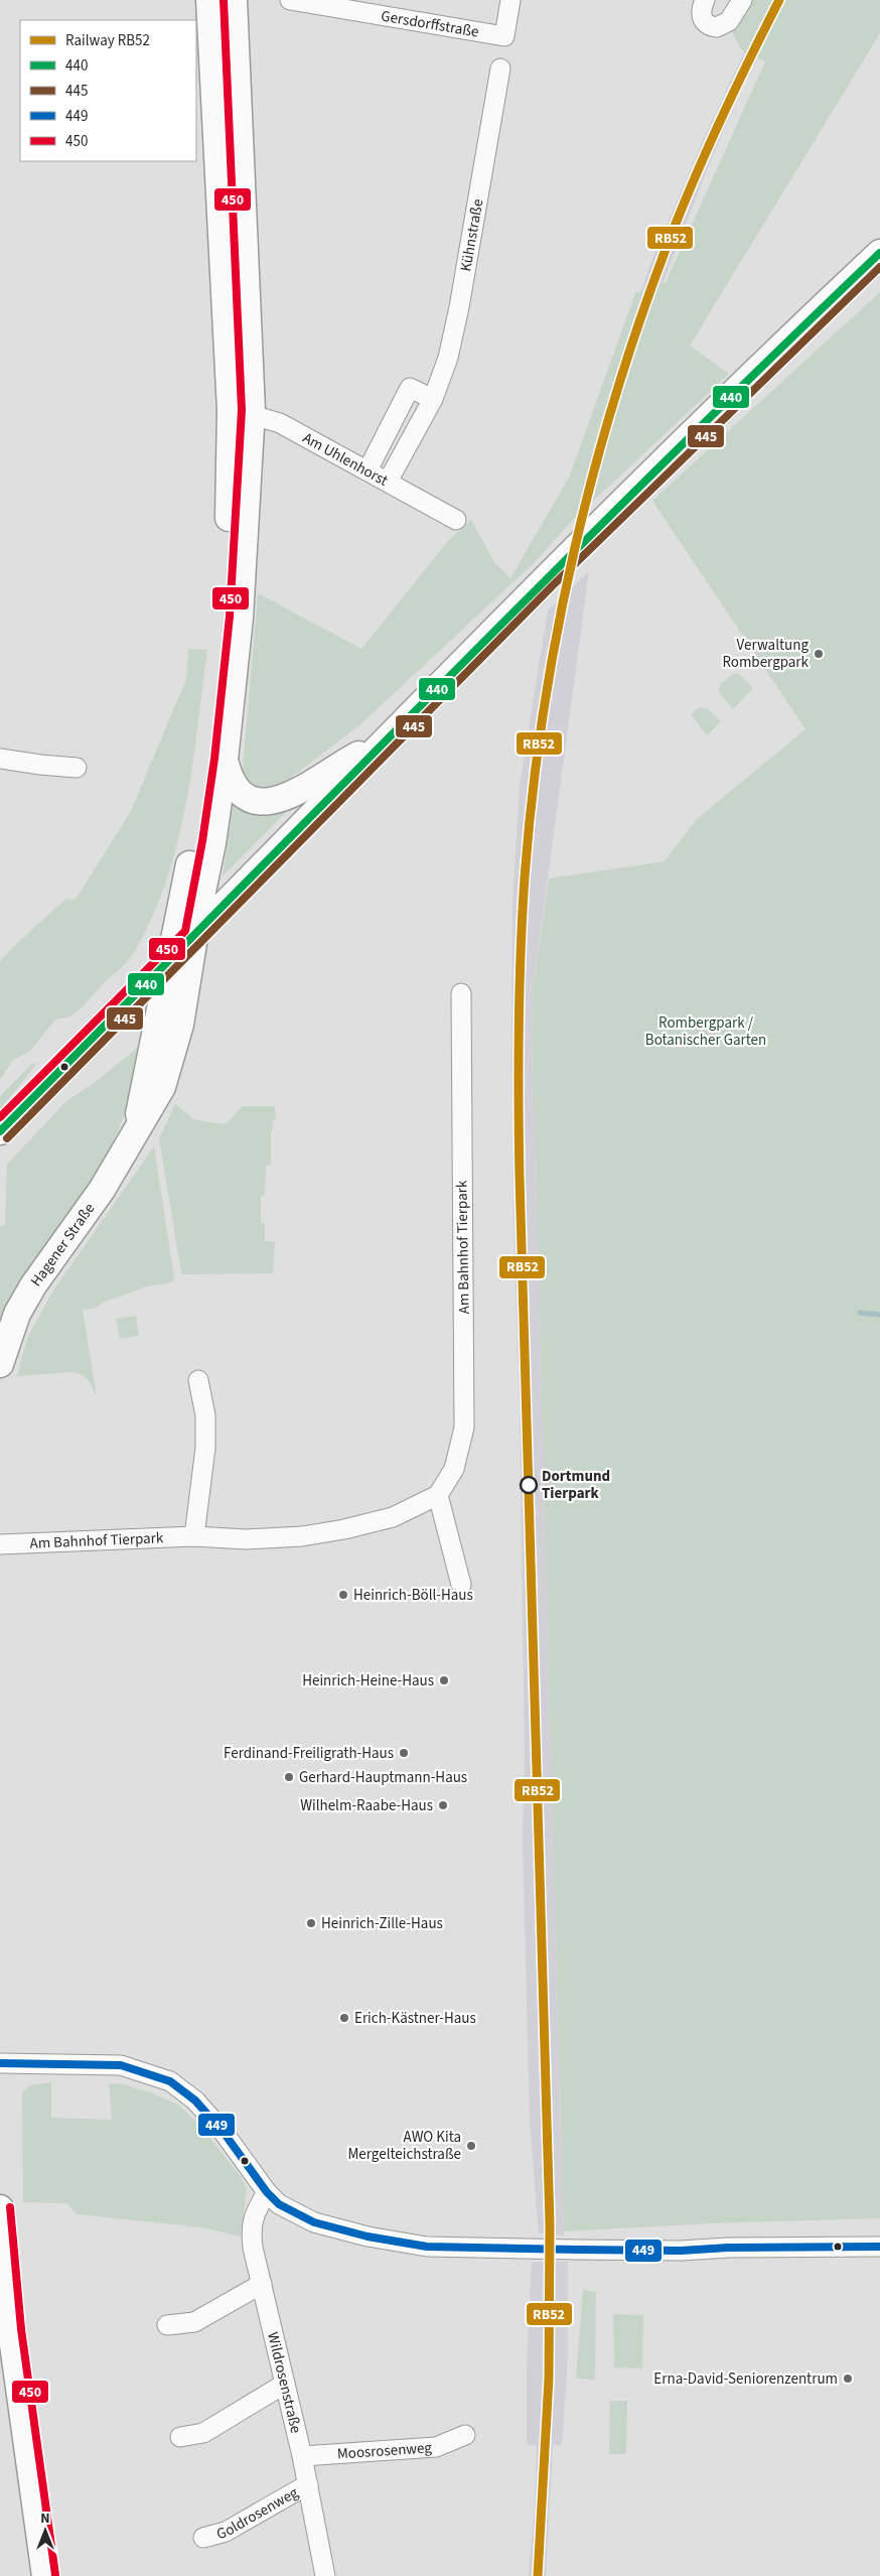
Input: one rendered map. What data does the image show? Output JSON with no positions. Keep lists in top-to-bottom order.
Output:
{
  "streets": {
    "main road": ["Hagener Straße"],
    "street": [
      "Gersdorffstraße",
      "Kühnstraße",
      "Am Uhlenhorst",
      "Am Bahnhof Tierpark",
      "Wildrosenstraße",
      "Moosrosenweg",
      "Goldrosenweg"
    ]
  },
  "crossings": [
    ["Kühnstraße", "Am Uhlenhorst"],
    ["Am Uhlenhorst", "Hagener Straße"],
    ["Wildrosenstraße", "Moosrosenweg"],
    ["Wildrosenstraße", "Goldrosenweg"]
  ],
  "parks": ["Rombergpark / Botanischer Garten"],
  "places": [
    "Verwaltung Rombergpark",
    "Dortmund Tierpark",
    "Heinrich-Böll-Haus",
    "Heinrich-Heine-Haus",
    "Ferdinand-Freiligrath-Haus",
    "Gerhard-Hauptmann-Haus",
    "Wilhelm-Raabe-Haus",
    "Heinrich-Zille-Haus",
    "Erich-Kästner-Haus",
    "AWO Kita Mergelteichstraße",
    "Erna-David-Seniorenzentrum"
  ],
  "lines": [
    "rail line RB52",
    "transit line 450",
    "transit line 440",
    "transit line 445",
    "transit line 449"
  ],
  "legend": [
    "Railway RB52",
    "440",
    "445",
    "449",
    "450"
  ],
  "north": "top"
}
